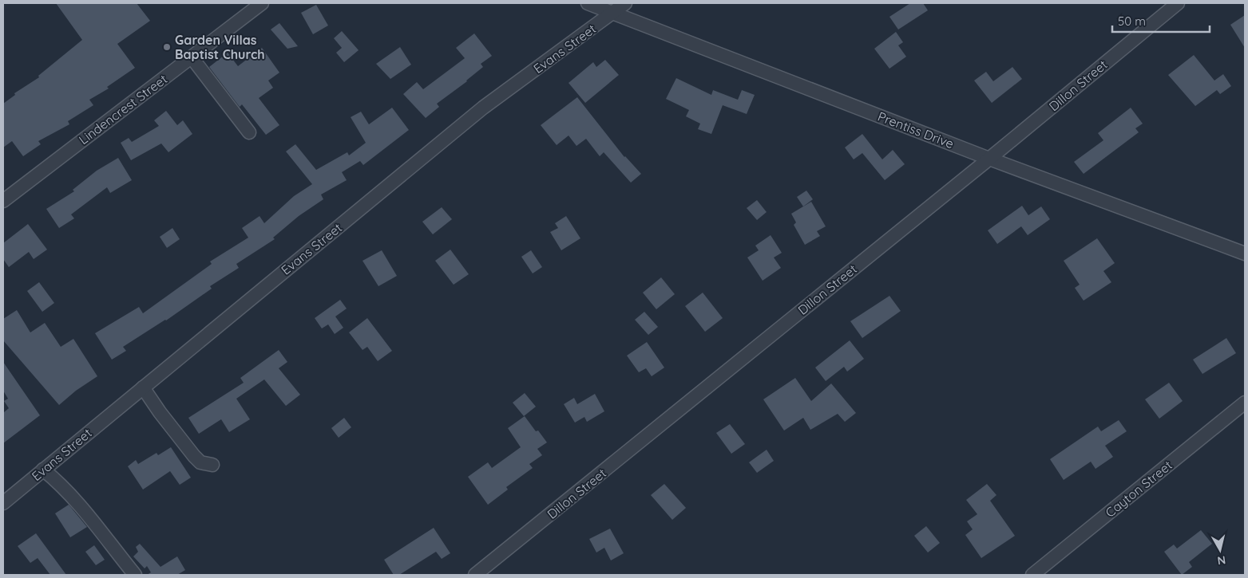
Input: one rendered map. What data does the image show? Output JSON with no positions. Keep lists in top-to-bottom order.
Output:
{
  "streets": {
    "street": [
      "Evans Street",
      "Dillon Street",
      "Lindencrest Street",
      "Prentiss Drive",
      "Cayton Street"
    ]
  },
  "crossings": [
    ["Evans Street", "Prentiss Drive"],
    ["Dillon Street", "Prentiss Drive"]
  ],
  "places": ["Garden Villas Baptist Church"],
  "scale_bar": "50 m",
  "north": "bottom"
}
